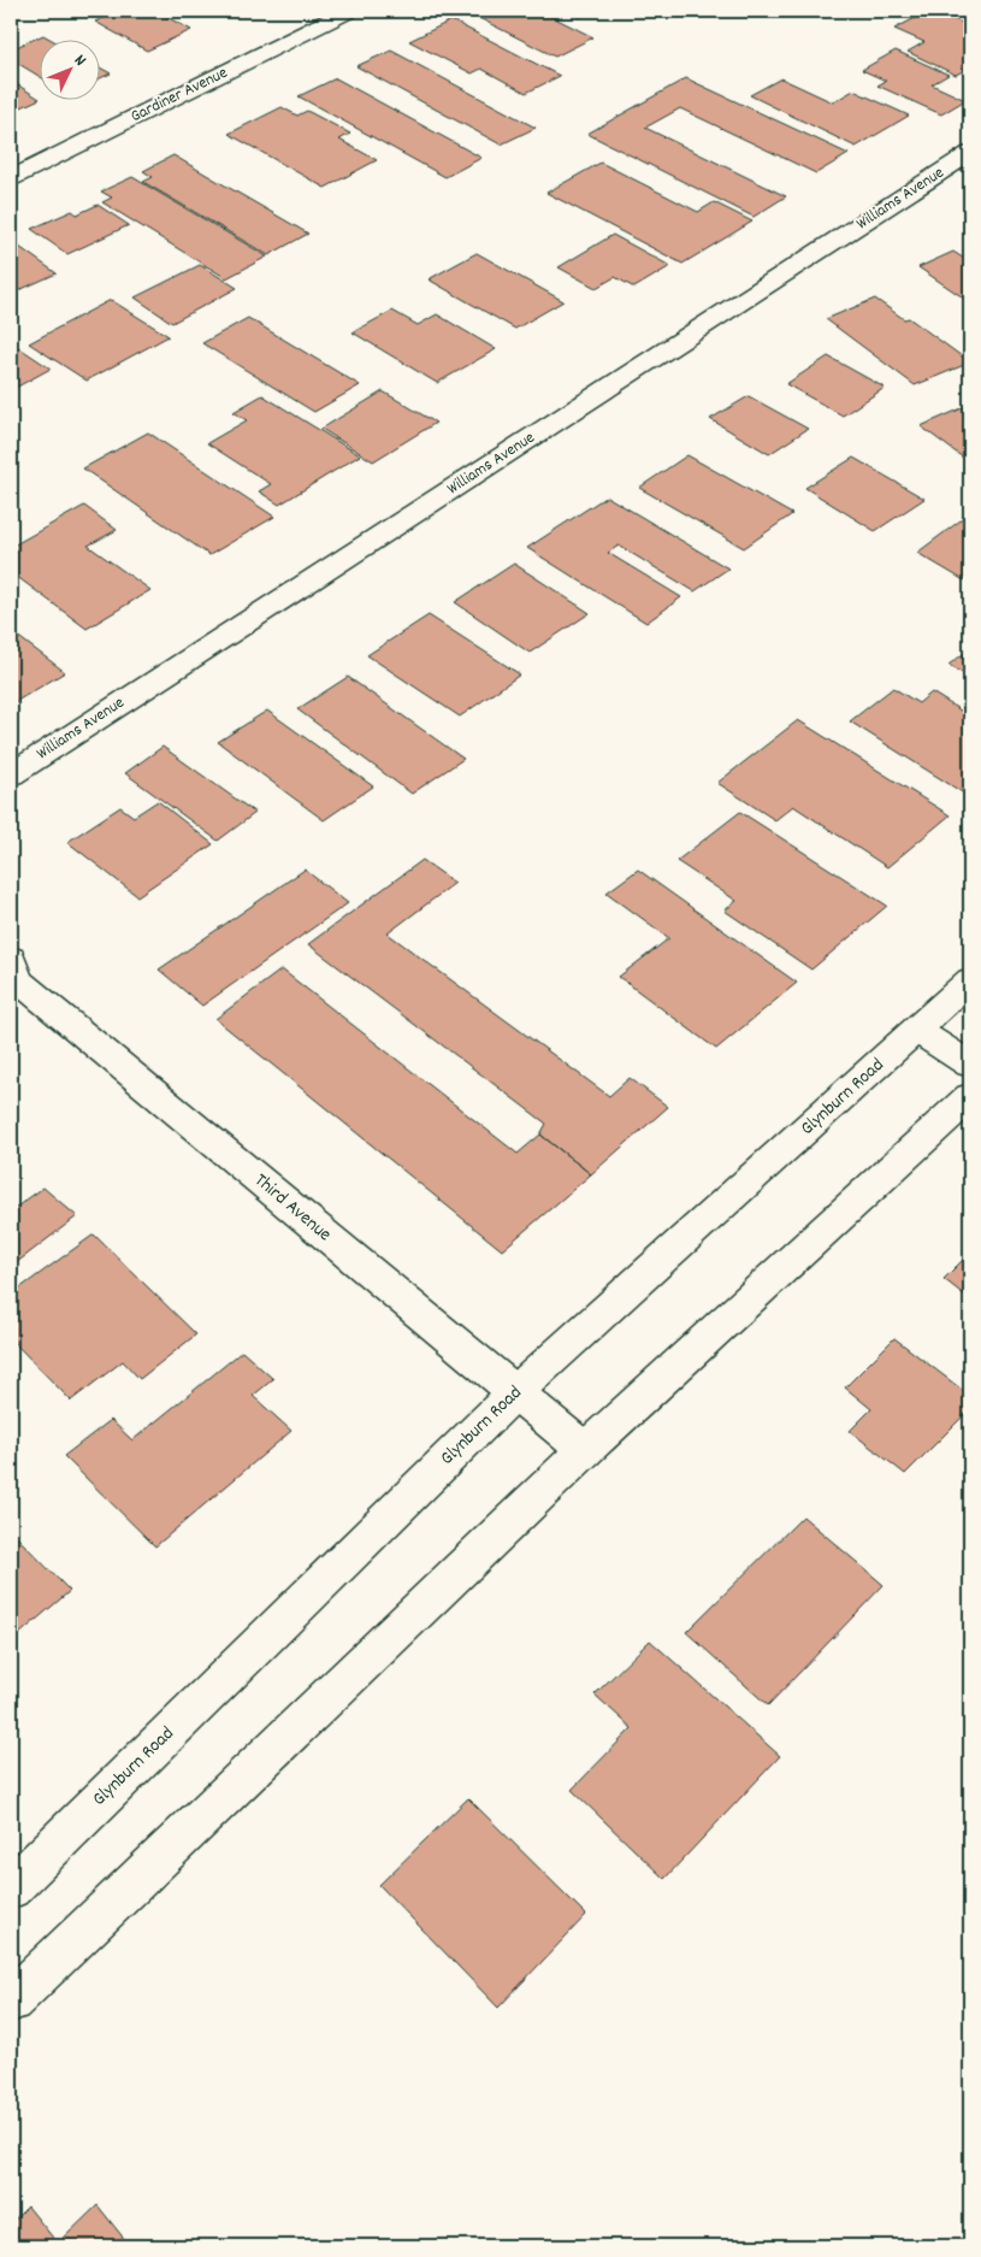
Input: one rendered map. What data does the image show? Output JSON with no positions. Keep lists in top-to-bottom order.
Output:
{
  "streets": {
    "street": [
      "Gardiner Avenue",
      "Williams Avenue",
      "Glynburn Road",
      "Third Avenue"
    ]
  },
  "crossings": [
    ["Glynburn Road", "Third Avenue"]
  ],
  "north": "top right"
}
